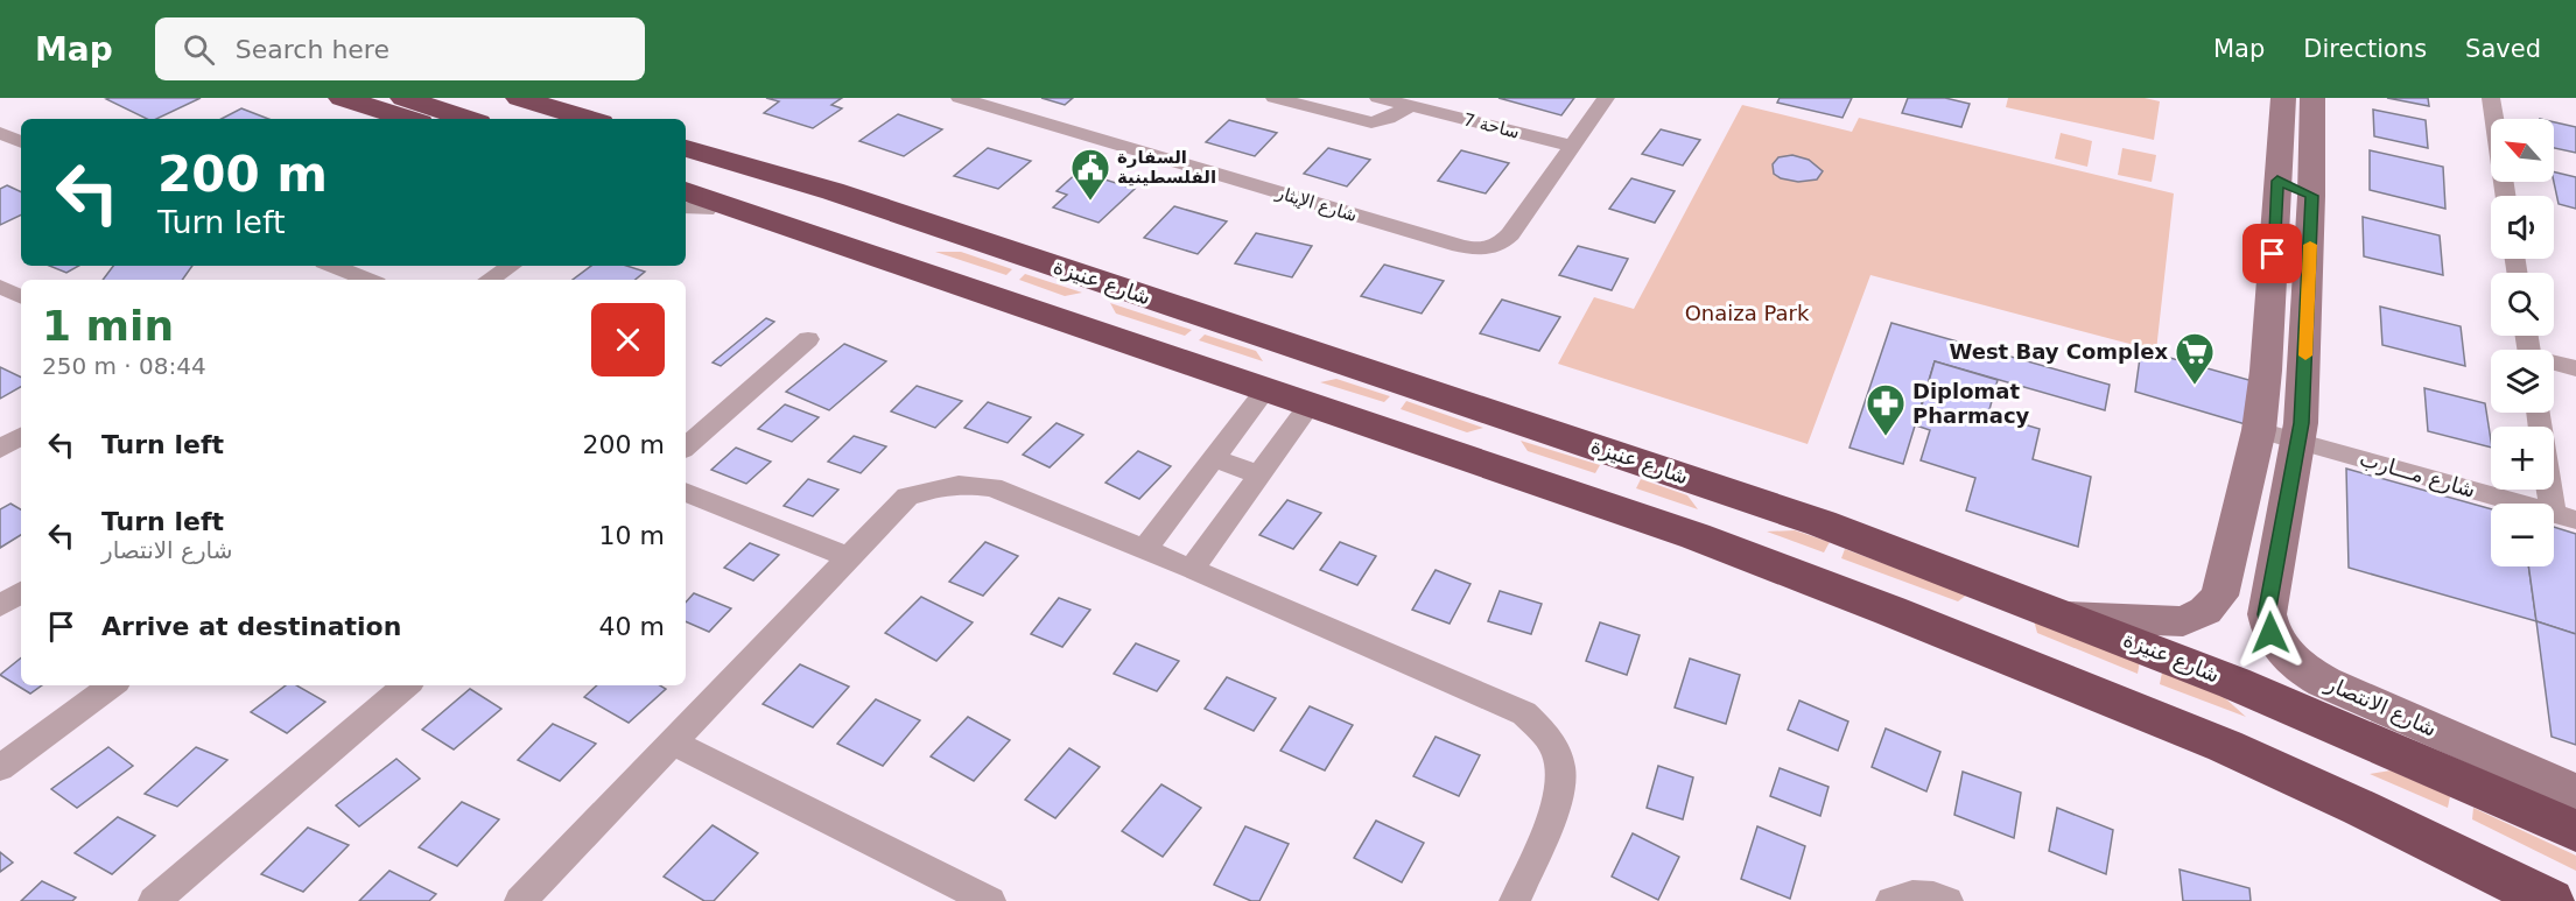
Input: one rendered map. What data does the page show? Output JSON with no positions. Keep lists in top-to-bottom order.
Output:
{
  "streets": {
    "highway": ["شارع عنيزة"],
    "street": [
      "ساحة 7",
      "شارع الإيثار",
      "شارع مـــارب",
      "شارع الانتصار"
    ]
  },
  "crossings": [
    ["ساحة 7", "شارع الإيثار"],
    ["شارع مـــارب", "شارع الانتصار"]
  ],
  "parks": ["Onaiza Park"],
  "places": {
    "public building": ["السفارة الفلسطينية"],
    "supermarket": ["West Bay Complex"],
    "pharmacy": ["Diplomat Pharmacy"]
  },
  "north": "top left",
  "page": {
    "header": "Map",
    "search": "Search here",
    "nav": ["Map", "Directions", "Saved"],
    "map_buttons": ["+", "−"],
    "turn": ["200 m", "Turn left"],
    "heading": ["1 min", "250 m · 08:44"],
    "list": [
      {
        "name": "Turn left",
        "value": "200 m"
      },
      {
        "name": "Turn left",
        "note": "شارع الانتصار",
        "value": "10 m"
      },
      {
        "name": "Arrive at destination",
        "value": "40 m"
      }
    ]
  }
}
